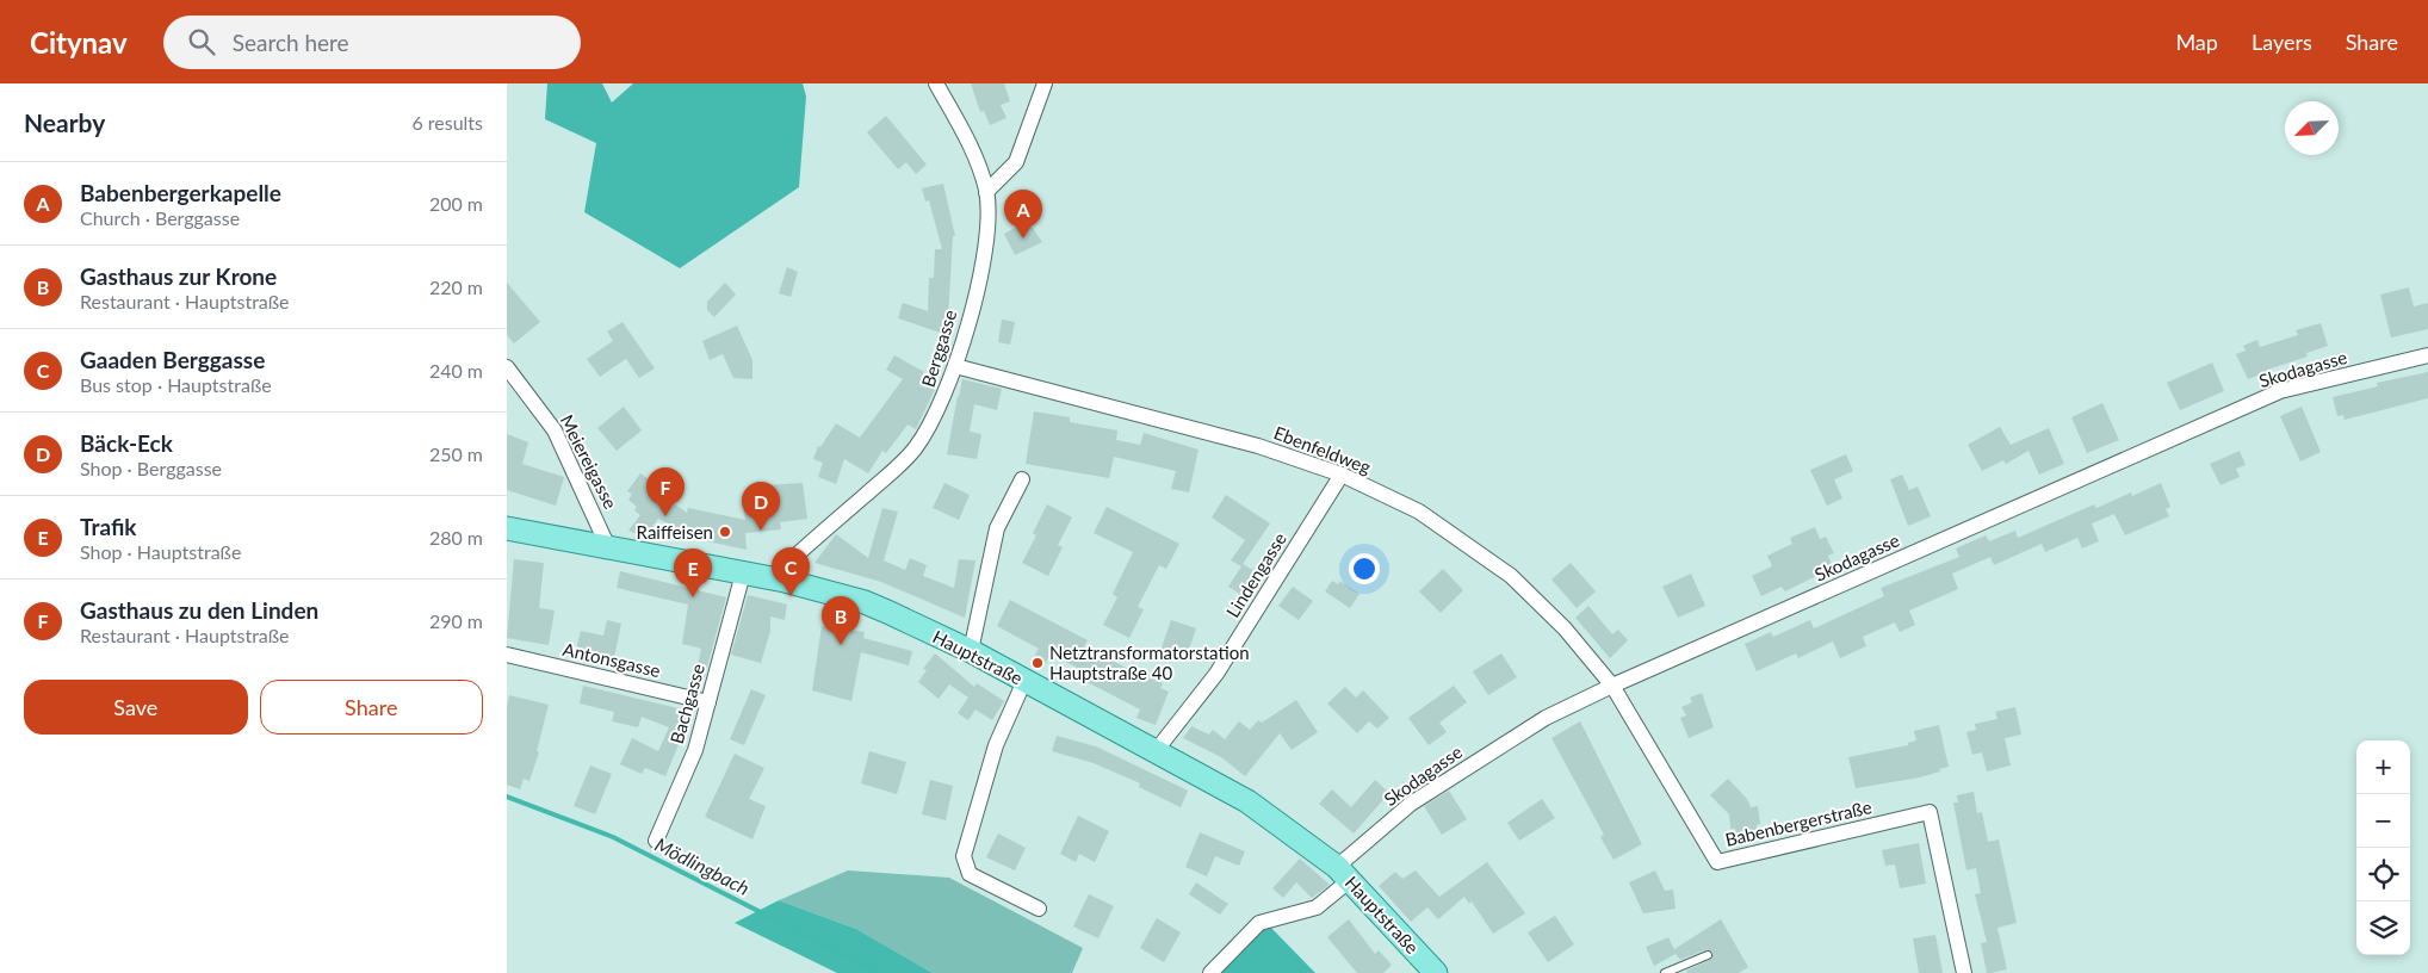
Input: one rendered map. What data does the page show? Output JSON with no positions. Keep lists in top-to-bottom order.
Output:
{
  "streets": {
    "main road": ["Hauptstraße"],
    "street": [
      "Berggasse",
      "Skodagasse",
      "Ebenfeldweg",
      "Meiereigasse",
      "Lindengasse",
      "Antonsgasse",
      "Bachgasse",
      "Babenbergerstraße"
    ]
  },
  "crossings": [
    ["Berggasse", "Ebenfeldweg"],
    ["Berggasse", "Hauptstraße"],
    ["Skodagasse", "Ebenfeldweg"],
    ["Skodagasse", "Hauptstraße"],
    ["Skodagasse", "Babenbergerstraße"],
    ["Ebenfeldweg", "Lindengasse"],
    ["Ebenfeldweg", "Babenbergerstraße"],
    ["Meiereigasse", "Hauptstraße"],
    ["Lindengasse", "Hauptstraße"],
    ["Hauptstraße", "Bachgasse"],
    ["Antonsgasse", "Bachgasse"]
  ],
  "water": ["Mödlingbach"],
  "places": ["Raiffeisen", "Netztransformatorstation Hauptstraße 40"],
  "north": "bottom left",
  "page": {
    "header": "Citynav",
    "search": "Search here",
    "nav": ["Map", "Layers", "Share"],
    "heading": ["Nearby", "6 results"],
    "list": [
      {
        "mark": "A",
        "name": "Babenbergerkapelle",
        "note": "Church · Berggasse",
        "value": "200 m"
      },
      {
        "mark": "B",
        "name": "Gasthaus zur Krone",
        "note": "Restaurant · Hauptstraße",
        "value": "220 m"
      },
      {
        "mark": "C",
        "name": "Gaaden Berggasse",
        "note": "Bus stop · Hauptstraße",
        "value": "240 m"
      },
      {
        "mark": "D",
        "name": "Bäck-Eck",
        "note": "Shop · Berggasse",
        "value": "250 m"
      },
      {
        "mark": "E",
        "name": "Trafik",
        "note": "Shop · Hauptstraße",
        "value": "280 m"
      },
      {
        "mark": "F",
        "name": "Gasthaus zu den Linden",
        "note": "Restaurant · Hauptstraße",
        "value": "290 m"
      }
    ],
    "pins": [
      "A",
      "F",
      "D",
      "C",
      "E",
      "B"
    ],
    "buttons": ["Save", "Share"],
    "map_buttons": ["+", "−"]
  }
}
